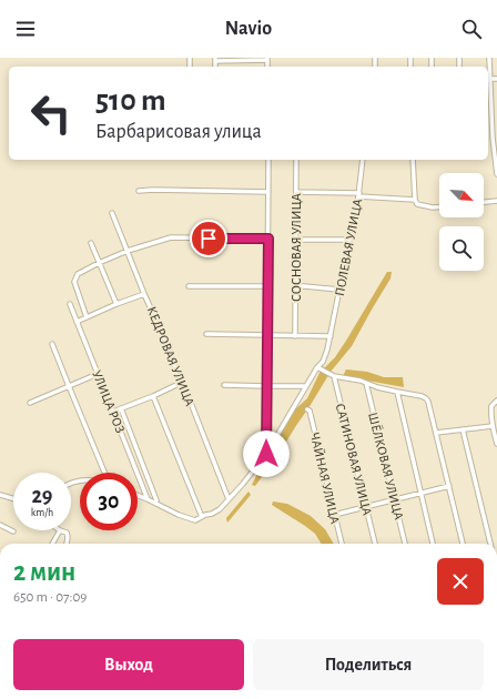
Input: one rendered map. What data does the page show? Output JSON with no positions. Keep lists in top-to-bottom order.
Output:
{
  "streets": {
    "street": [
      "СОСНОВАЯ УЛИЦА",
      "ПОЛЕВАЯ УЛИЦА",
      "КЕДРОВАЯ УЛИЦА",
      "УЛИЦА РОЗ",
      "САТИНОВАЯ УЛИЦА",
      "ШЁЛКОВАЯ УЛИЦА",
      "ЧАЙНАЯ УЛИЦА"
    ]
  },
  "crossings": [
    ["ПОЛЕВАЯ УЛИЦА", "КЕДРОВАЯ УЛИЦА"]
  ],
  "north": "bottom right",
  "page": {
    "header": "Navio",
    "turn": ["510 m", "Барбарисовая улица"],
    "speed": "29 km/h",
    "limit": "30",
    "heading": ["2 мин", "650 m · 07:09"],
    "buttons": ["Выход", "Поделиться"]
  }
}
